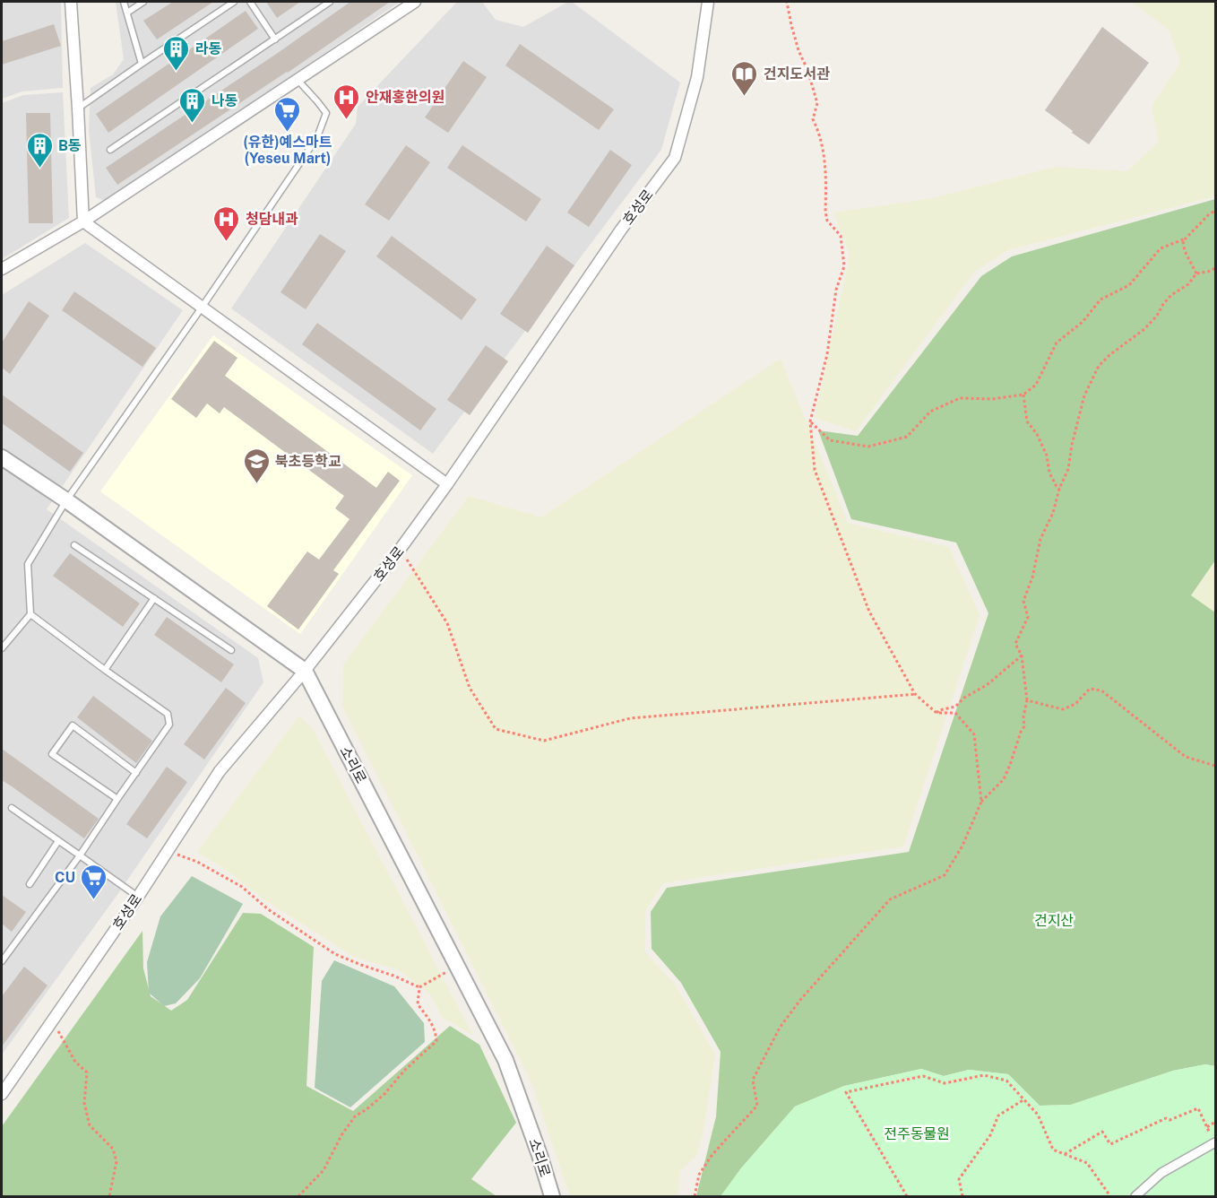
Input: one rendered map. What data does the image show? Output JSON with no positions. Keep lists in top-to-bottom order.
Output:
{
  "streets": {
    "street": ["호성로", "소리로"]
  },
  "crossings": [
    ["호성로", "소리로"]
  ],
  "parks": ["건지산", "전주동물원"],
  "places": {
    "building": ["라동", "나동", "B동"],
    "library": ["건지도서관"],
    "hospital": ["안재홍한의원", "청담내과"],
    "supermarket": ["(유한)예스마트 (Yeseu Mart)", "CU"],
    "school or university": ["북초등학교"]
  }
}
